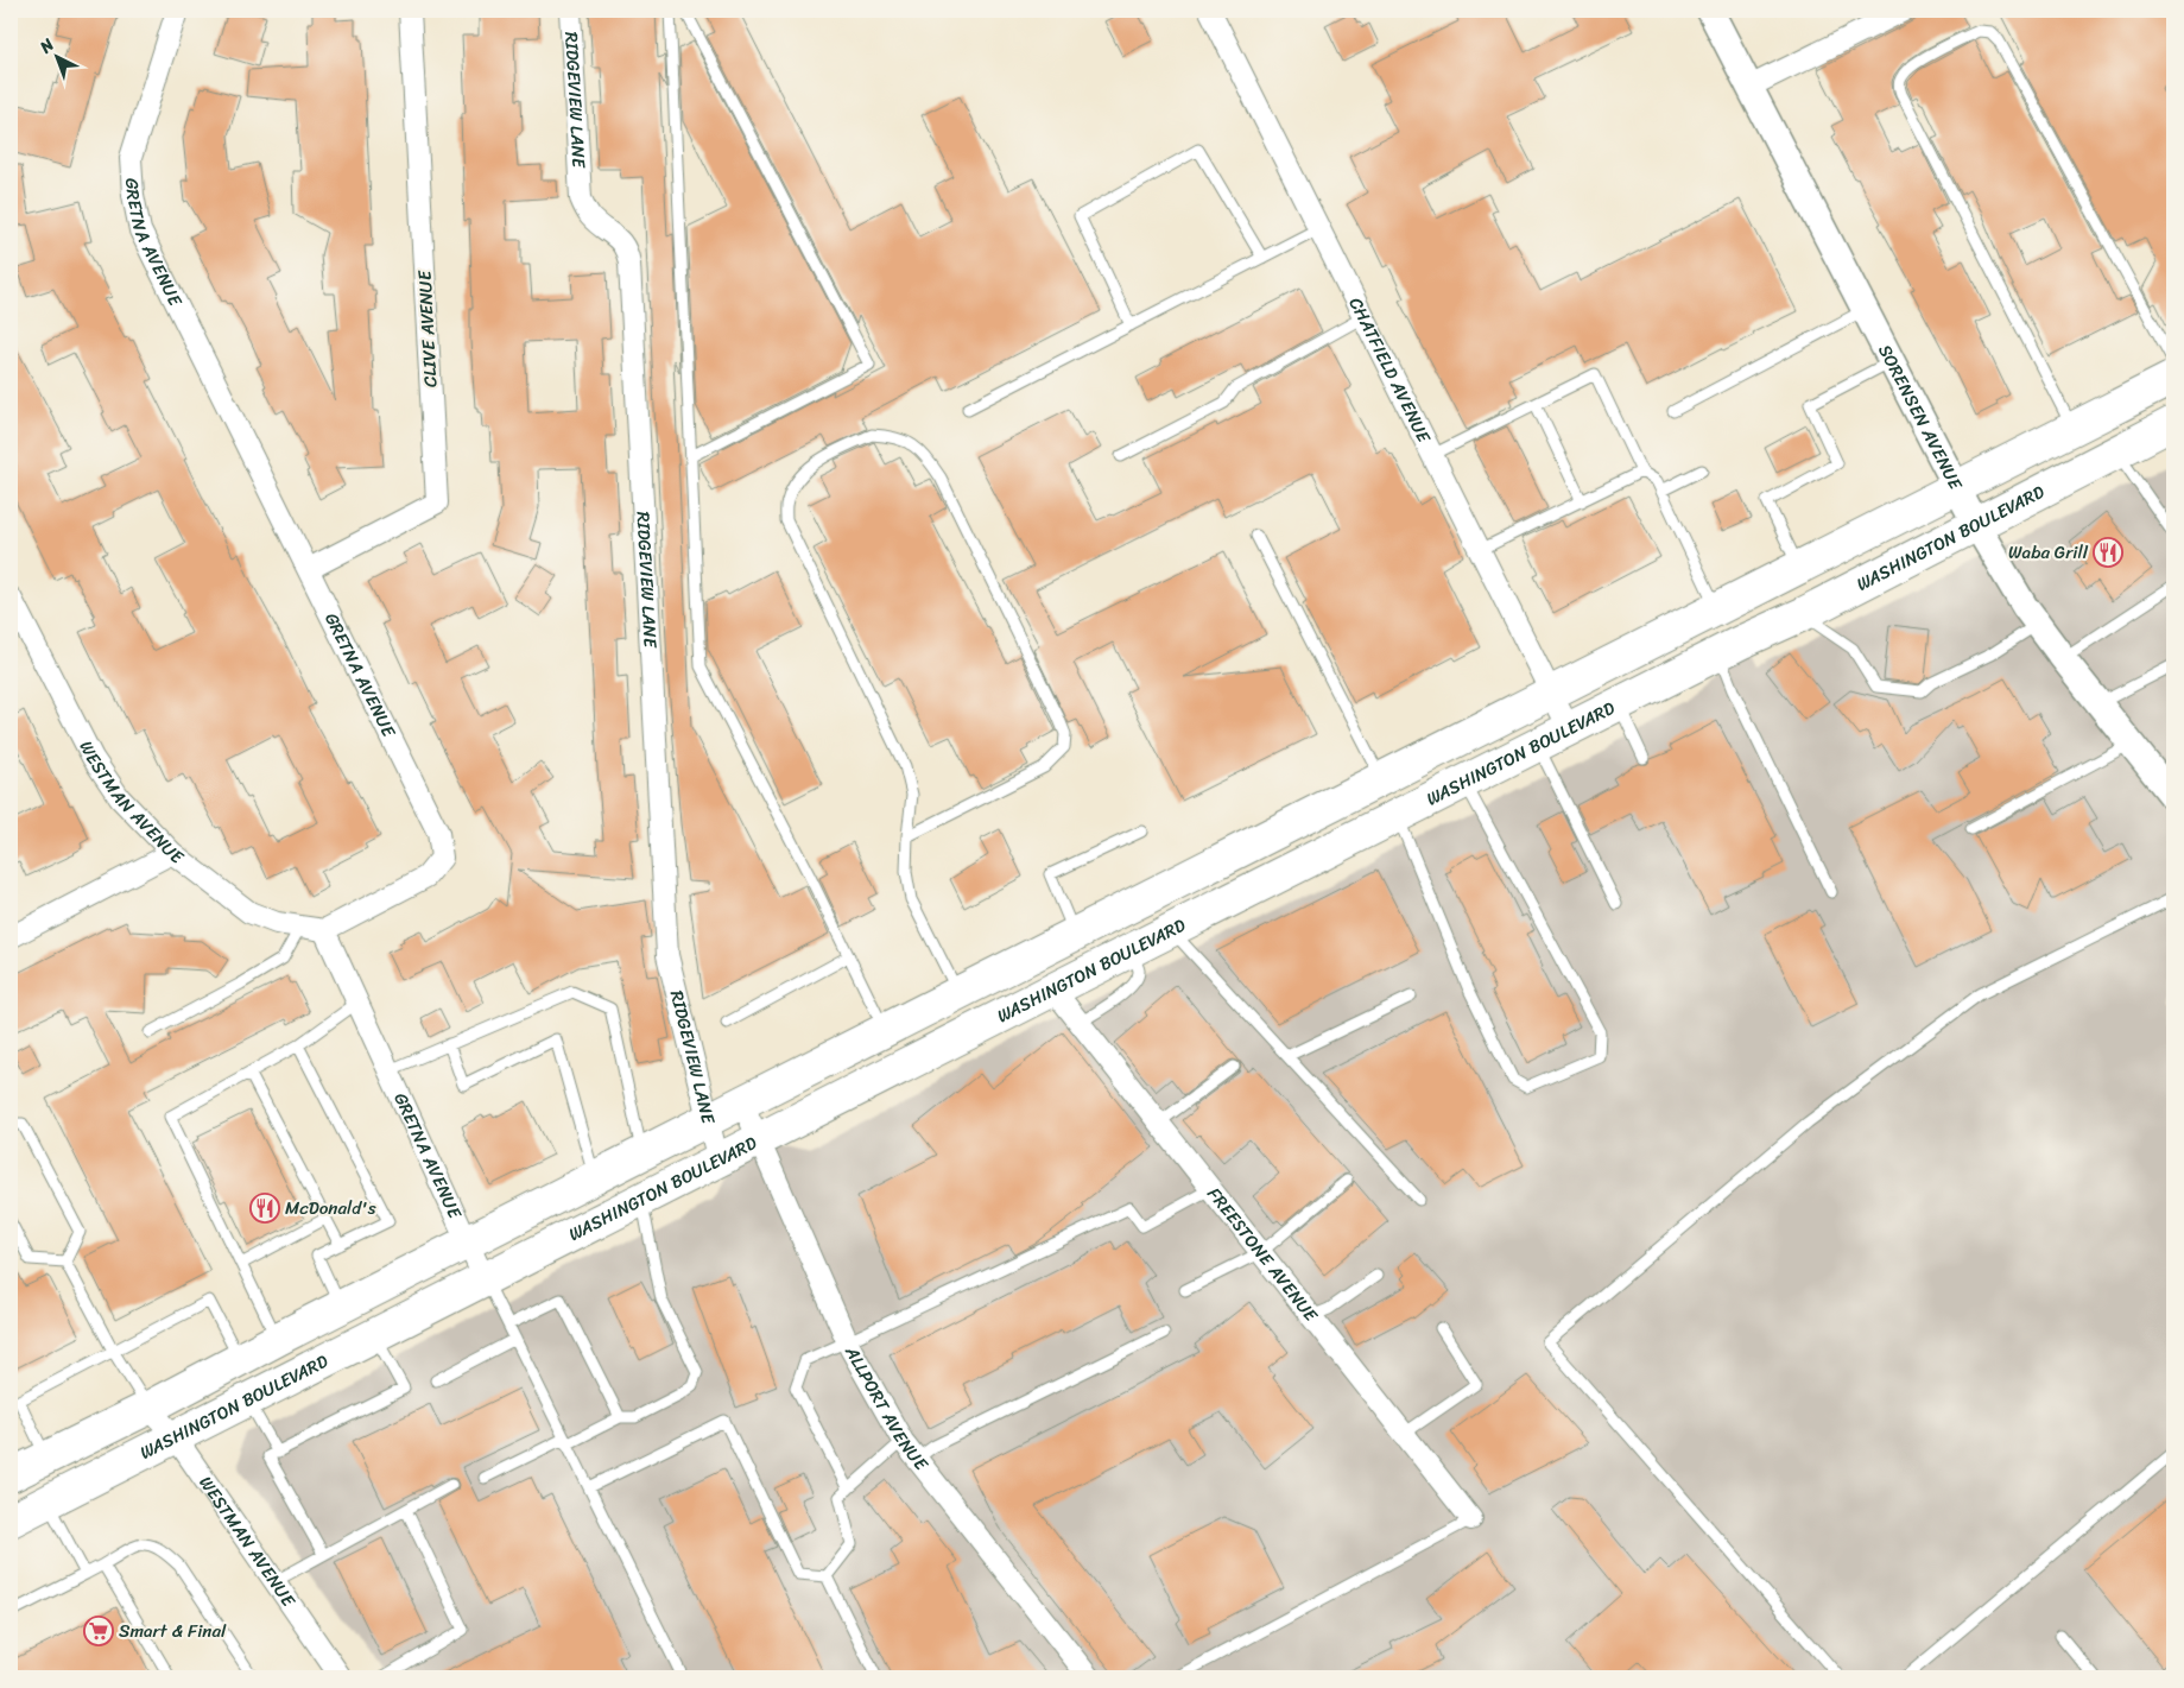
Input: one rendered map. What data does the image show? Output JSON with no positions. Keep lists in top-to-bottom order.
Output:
{
  "streets": {
    "main road": ["WASHINGTON BOULEVARD"],
    "street": [
      "RIDGEVIEW LANE",
      "GRETNA AVENUE",
      "CLIVE AVENUE",
      "CHATFIELD AVENUE",
      "SORENSEN AVENUE",
      "WESTMAN AVENUE",
      "FREESTONE AVENUE",
      "ALLPORT AVENUE"
    ]
  },
  "crossings": [
    ["RIDGEVIEW LANE", "WASHINGTON BOULEVARD"],
    ["GRETNA AVENUE", "CLIVE AVENUE"],
    ["GRETNA AVENUE", "WASHINGTON BOULEVARD"],
    ["GRETNA AVENUE", "WESTMAN AVENUE"],
    ["CHATFIELD AVENUE", "WASHINGTON BOULEVARD"],
    ["SORENSEN AVENUE", "WASHINGTON BOULEVARD"],
    ["WASHINGTON BOULEVARD", "WESTMAN AVENUE"],
    ["WASHINGTON BOULEVARD", "FREESTONE AVENUE"],
    ["WASHINGTON BOULEVARD", "ALLPORT AVENUE"]
  ],
  "places": {
    "restaurant": ["Waba Grill", "McDonald's"],
    "supermarket": ["Smart & Final"]
  },
  "north": "top left"
}
